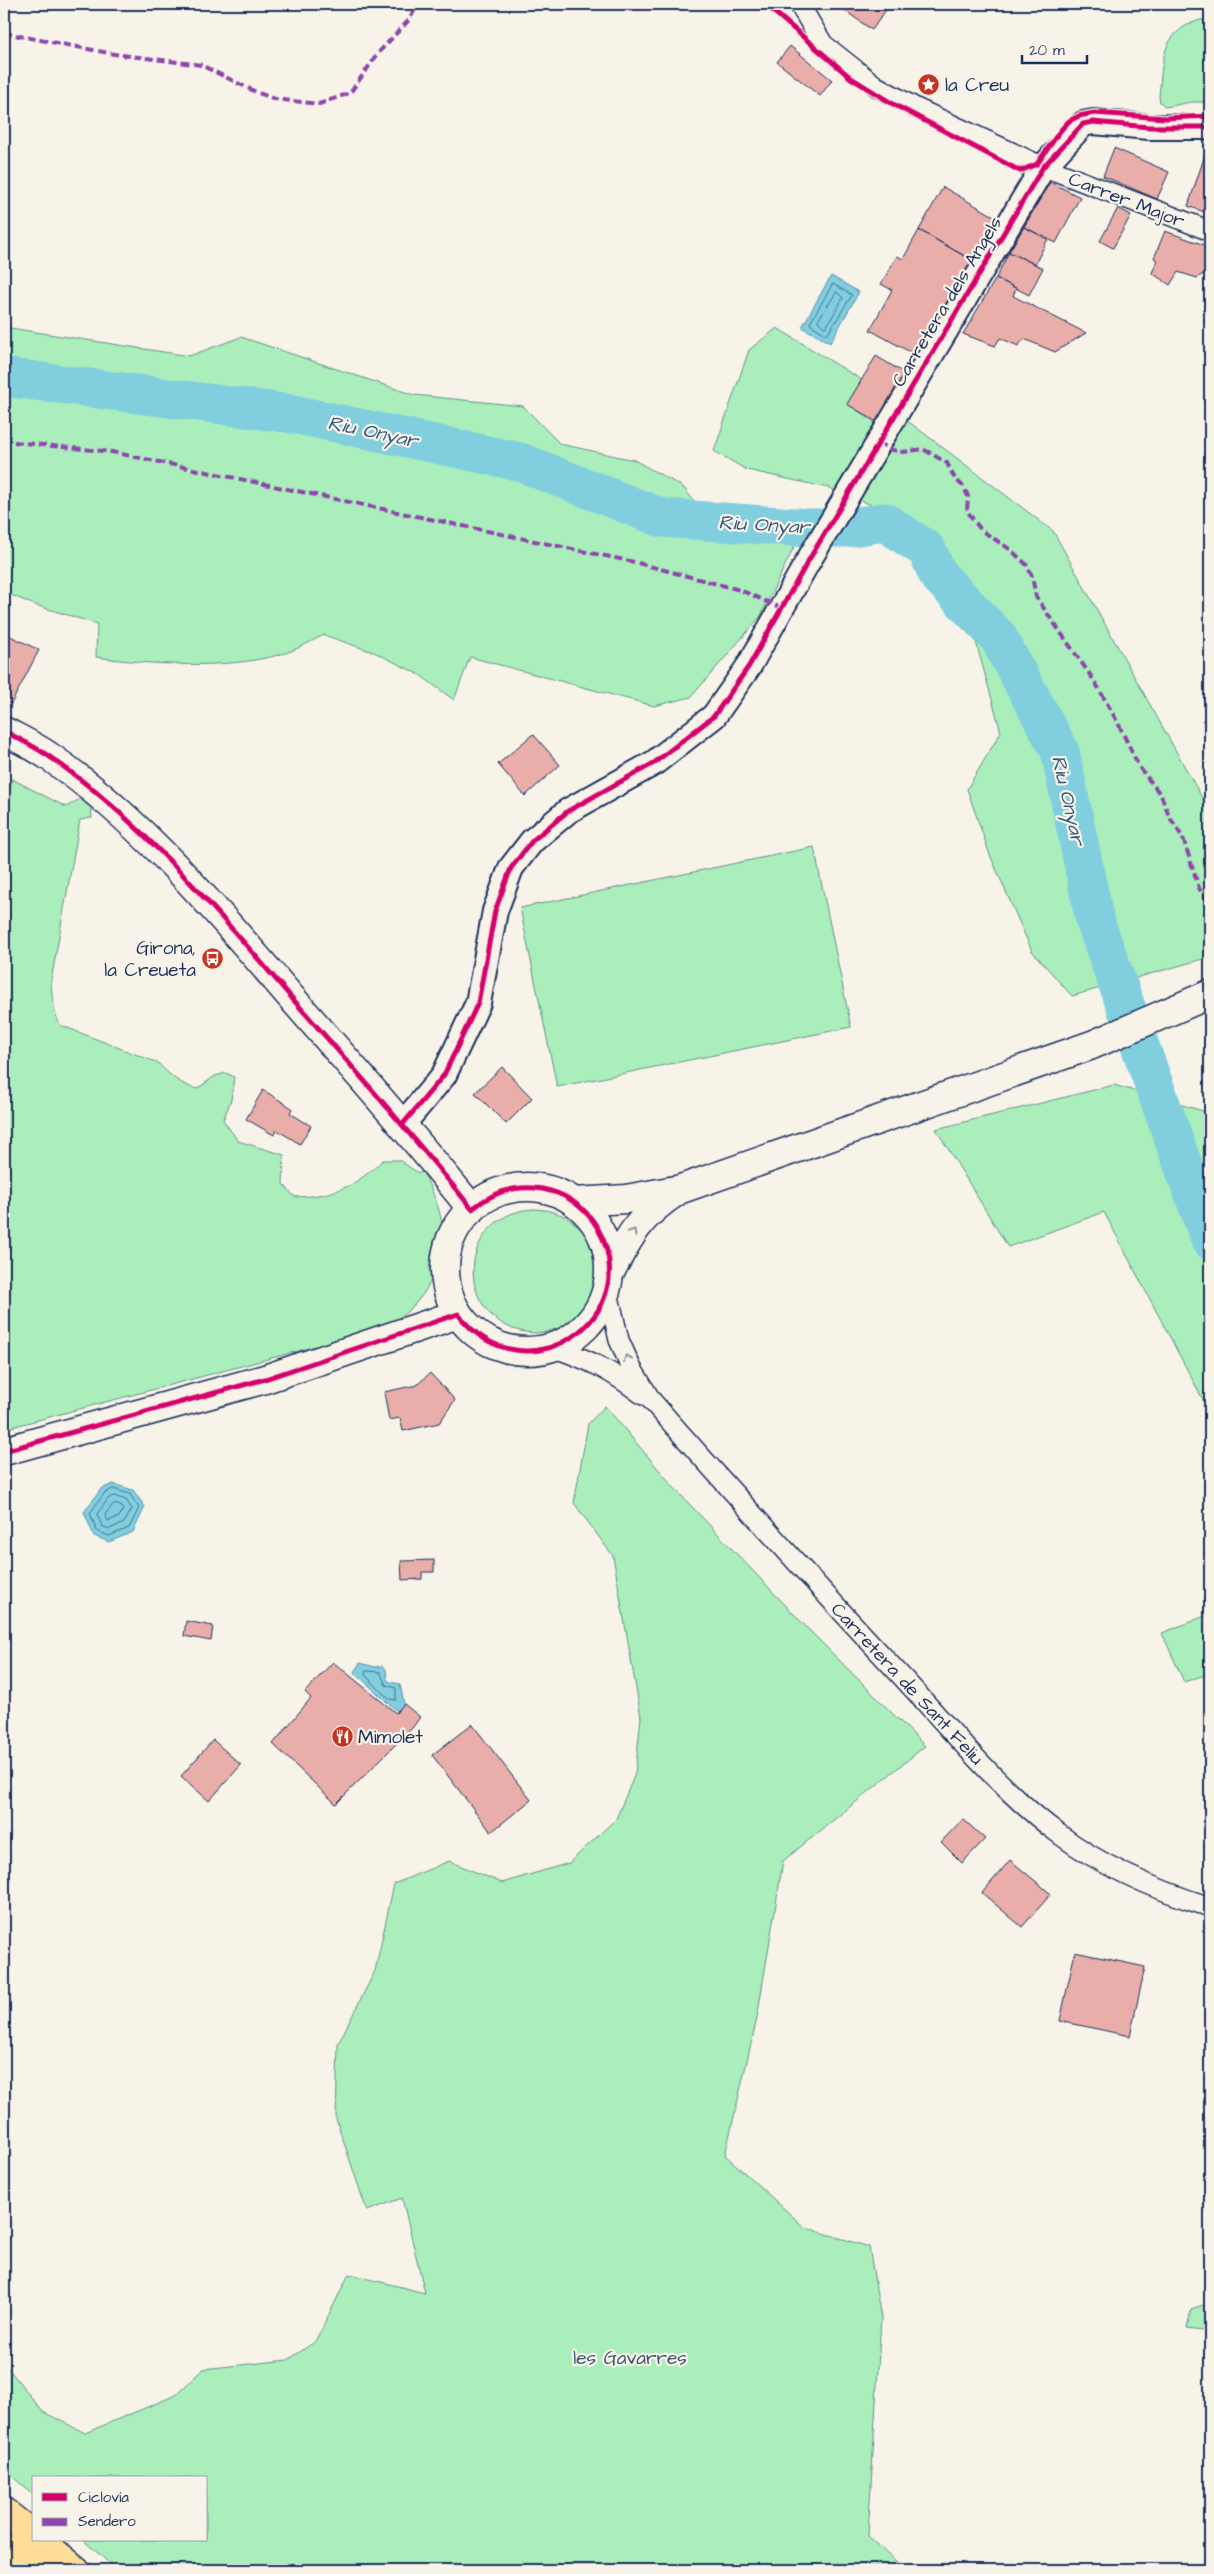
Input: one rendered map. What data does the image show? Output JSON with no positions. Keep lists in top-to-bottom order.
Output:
{
  "streets": {
    "street": ["Carrer Major", "Carretera dels Angels", "Carretera de Sant Feliu"]
  },
  "crossings": [
    ["Carrer Major", "Carretera dels Angels"]
  ],
  "water": ["Riu Onyar"],
  "parks": ["les Gavarres"],
  "places": {
    "place": ["la Creu"],
    "bus stop": ["Girona, la Creueta"],
    "restaurant": ["Mimolet"]
  },
  "legend": ["Ciclovía", "Sendero"],
  "scale_bar": "20 m"
}
